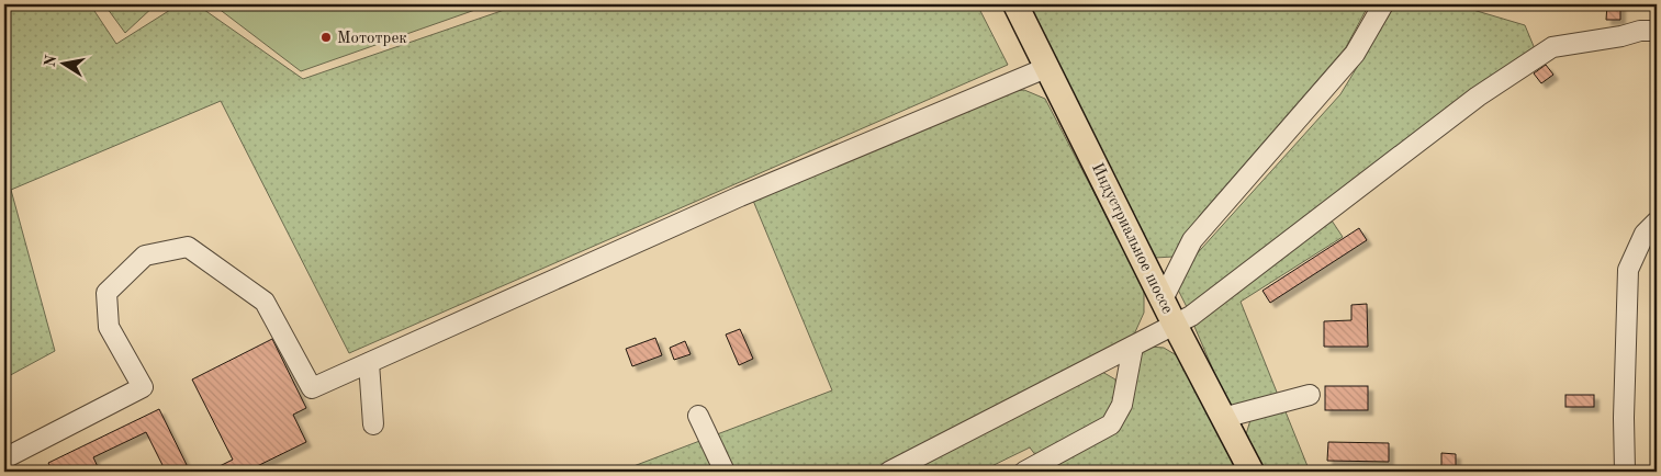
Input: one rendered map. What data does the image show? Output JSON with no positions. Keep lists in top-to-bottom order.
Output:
{
  "streets": {
    "main road": ["Индустриальное шоссе"]
  },
  "places": ["Мототрек"],
  "north": "left"
}
